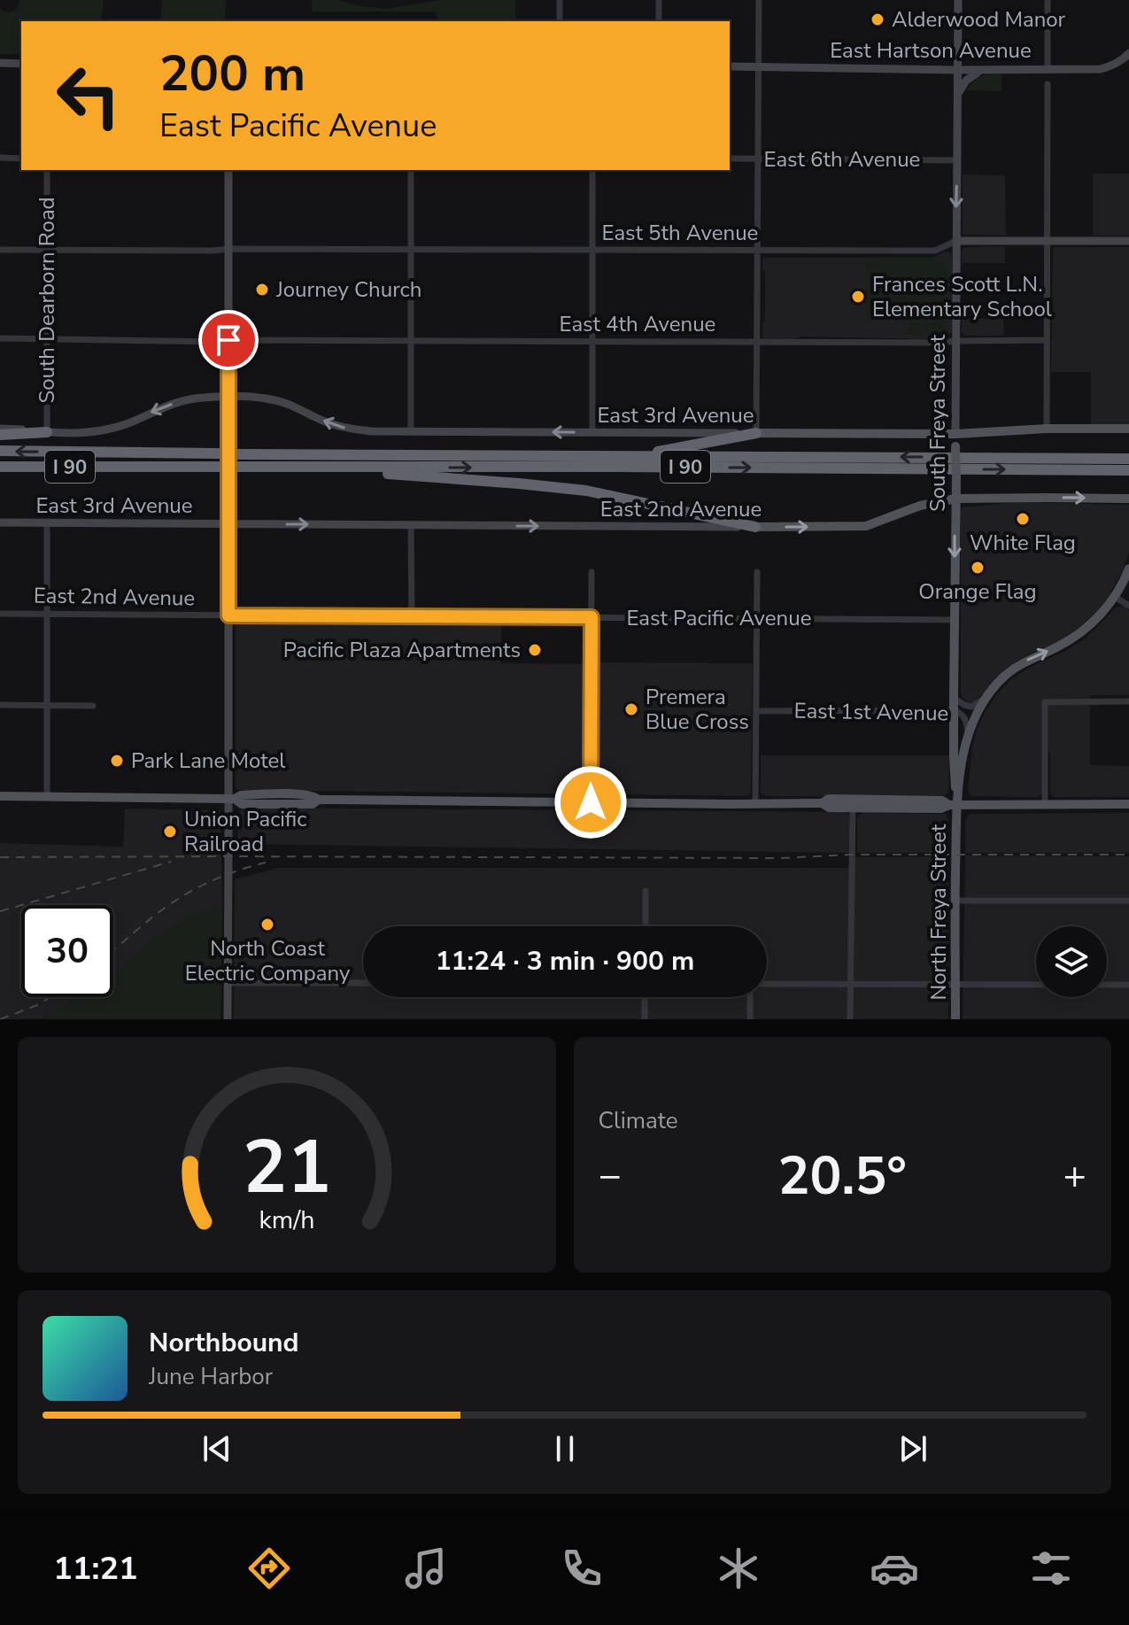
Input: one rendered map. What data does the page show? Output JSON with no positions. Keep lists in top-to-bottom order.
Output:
{
  "streets": {
    "highway": ["I 90"],
    "main road": [
      "East 3rd Avenue",
      "South Freya Street",
      "East 2nd Avenue",
      "North Freya Street"
    ],
    "street": [
      "East Hartson Avenue",
      "East 6th Avenue",
      "East 5th Avenue",
      "South Dearborn Road",
      "East 4th Avenue",
      "East Pacific Avenue",
      "East 1st Avenue"
    ]
  },
  "crossings": [
    ["East Hartson Avenue", "South Freya Street"],
    ["East 6th Avenue", "South Freya Street"],
    ["East 5th Avenue", "South Freya Street"],
    ["East 4th Avenue", "South Freya Street"],
    ["East 3rd Avenue", "South Freya Street"],
    ["East 3rd Avenue", "East 2nd Avenue"],
    ["South Freya Street", "East 2nd Avenue"],
    ["South Freya Street", "East Pacific Avenue"],
    ["South Freya Street", "East 1st Avenue"],
    ["South Freya Street", "North Freya Street"],
    ["East 2nd Avenue", "East Pacific Avenue"]
  ],
  "one_way": ["East 2nd Avenue"],
  "places": [
    "Alderwood Manor",
    "Journey Church",
    "Frances Scott L.N. Elementary School",
    "White Flag",
    "Orange Flag",
    "Pacific Plaza Apartments",
    "Premera Blue Cross",
    "Park Lane Motel",
    "Union Pacific Railroad",
    "North Coast Electric Company"
  ],
  "page": {
    "turn": ["200 m", "East Pacific Avenue"],
    "limit": "30",
    "trip": "11:24 · 3 min · 900 m",
    "tile": "Climate",
    "heat": ["−", "20.5°", "+"],
    "song": ["Northbound", "June Harbor"],
    "tabs": "11:21",
    "gauge": ["21", "km/h"]
  }
}
